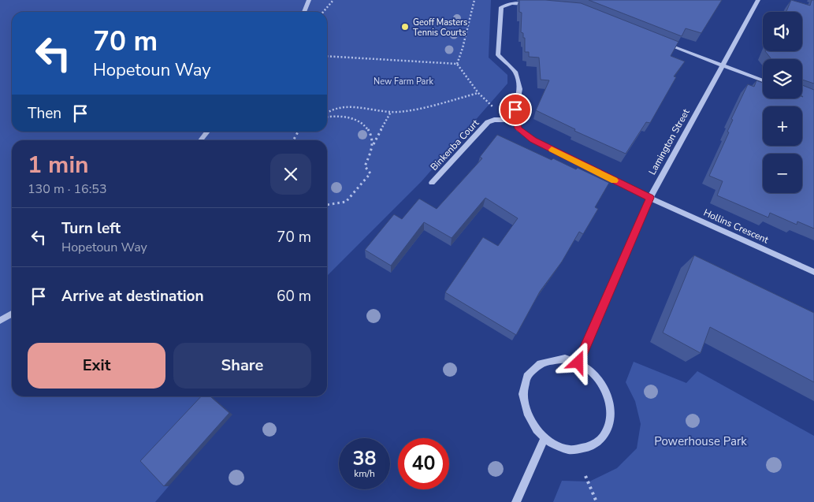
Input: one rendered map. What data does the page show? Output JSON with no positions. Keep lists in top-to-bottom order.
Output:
{
  "streets": {
    "street": ["Lamington Street", "Binkenba Court", "Hollins Crescent"]
  },
  "crossings": [
    ["Lamington Street", "Hollins Crescent"],
    ["Binkenba Court", "Hollins Crescent"]
  ],
  "parks": ["New Farm Park", "Powerhouse Park"],
  "places": ["Geoff Masters Tennis Courts"],
  "page": {
    "map_buttons": ["+", "−"],
    "turn": ["70 m", "Hopetoun Way"],
    "then": "Then",
    "heading": ["1 min", "130 m · 16:53"],
    "list": [
      {
        "name": "Turn left",
        "note": "Hopetoun Way",
        "value": "70 m"
      },
      {
        "name": "Arrive at destination",
        "value": "60 m"
      }
    ],
    "buttons": ["Exit", "Share"],
    "speed": "38 km/h",
    "limit": "40"
  }
}
